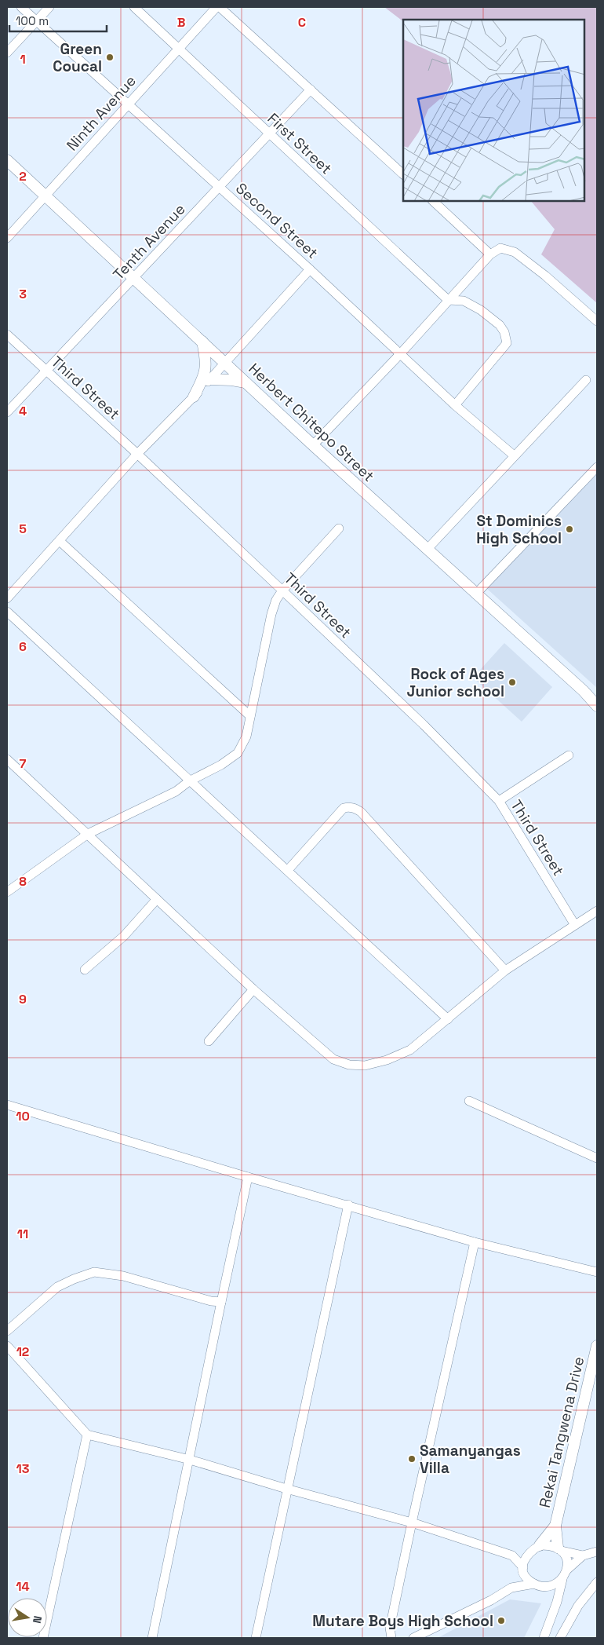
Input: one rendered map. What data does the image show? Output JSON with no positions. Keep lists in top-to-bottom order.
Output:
{
  "streets": {
    "main road": ["Herbert Chitepo Street", "Rekai Tangwena Drive"],
    "street": [
      "Ninth Avenue",
      "First Street",
      "Second Street",
      "Tenth Avenue",
      "Third Street"
    ]
  },
  "crossings": [
    ["Ninth Avenue", "First Street"],
    ["Ninth Avenue", "Second Street"],
    ["Ninth Avenue", "Herbert Chitepo Street"],
    ["First Street", "Tenth Avenue"],
    ["Second Street", "Tenth Avenue"],
    ["Tenth Avenue", "Third Street"],
    ["Tenth Avenue", "Herbert Chitepo Street"]
  ],
  "places": [
    "Green Coucal",
    "St Dominics High School",
    "Rock of Ages Junior school",
    "Samanyangas Villa",
    "Mutare Boys High School"
  ],
  "scale_bar": "100 m",
  "north": "right",
  "grid": {
    "columns": ["B", "C"],
    "rows": [
      "1",
      "2",
      "3",
      "4",
      "5",
      "6",
      "7",
      "8",
      "9",
      "10",
      "11",
      "12",
      "13",
      "14"
    ]
  }
}
